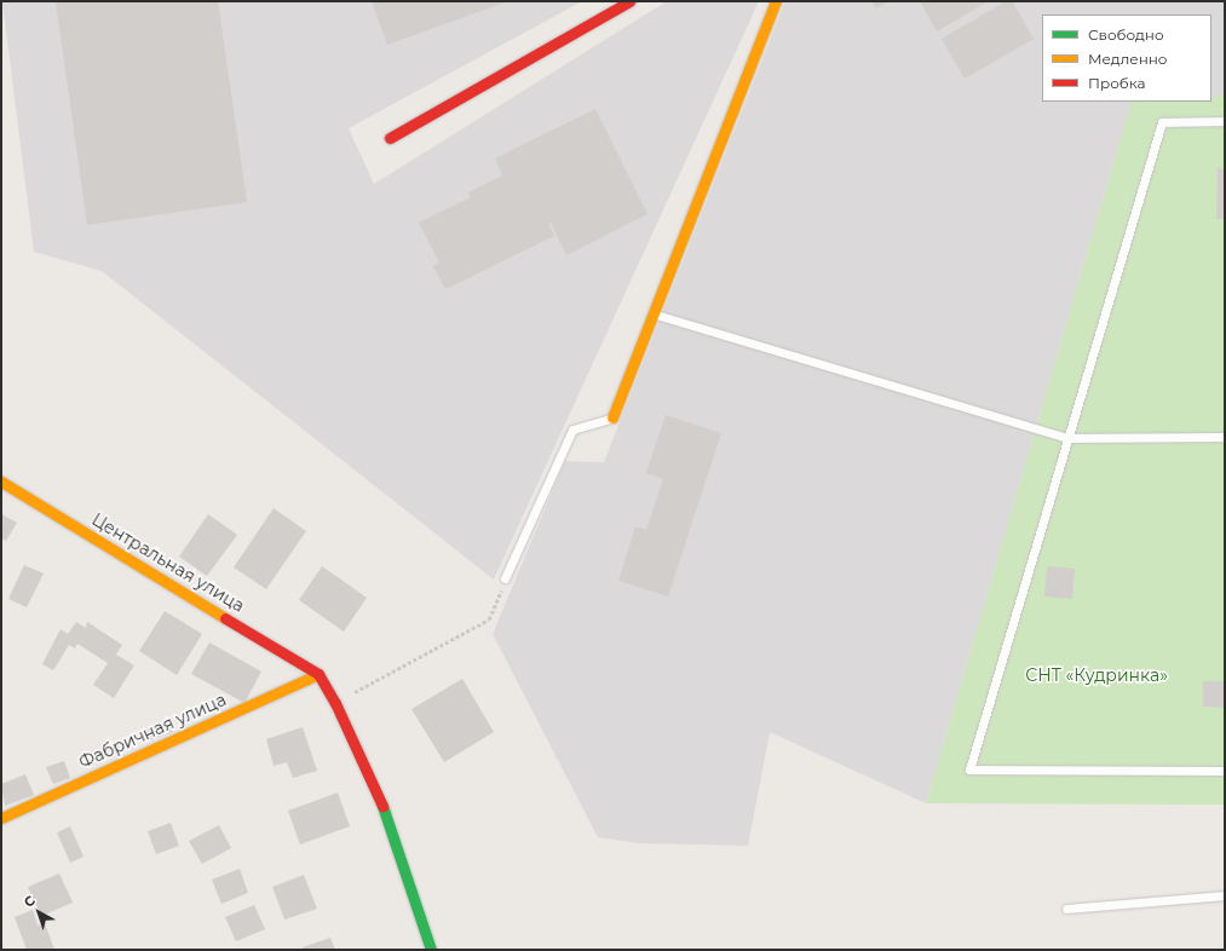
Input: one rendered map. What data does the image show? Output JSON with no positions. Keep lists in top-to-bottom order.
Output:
{
  "streets": {
    "street": ["Центральная улица", "Фабричная улица"]
  },
  "crossings": [
    ["Центральная улица", "Фабричная улица"]
  ],
  "parks": ["СНТ «Кудринка»"],
  "legend": ["Свободно", "Медленно", "Пробка"],
  "north": "top left"
}
